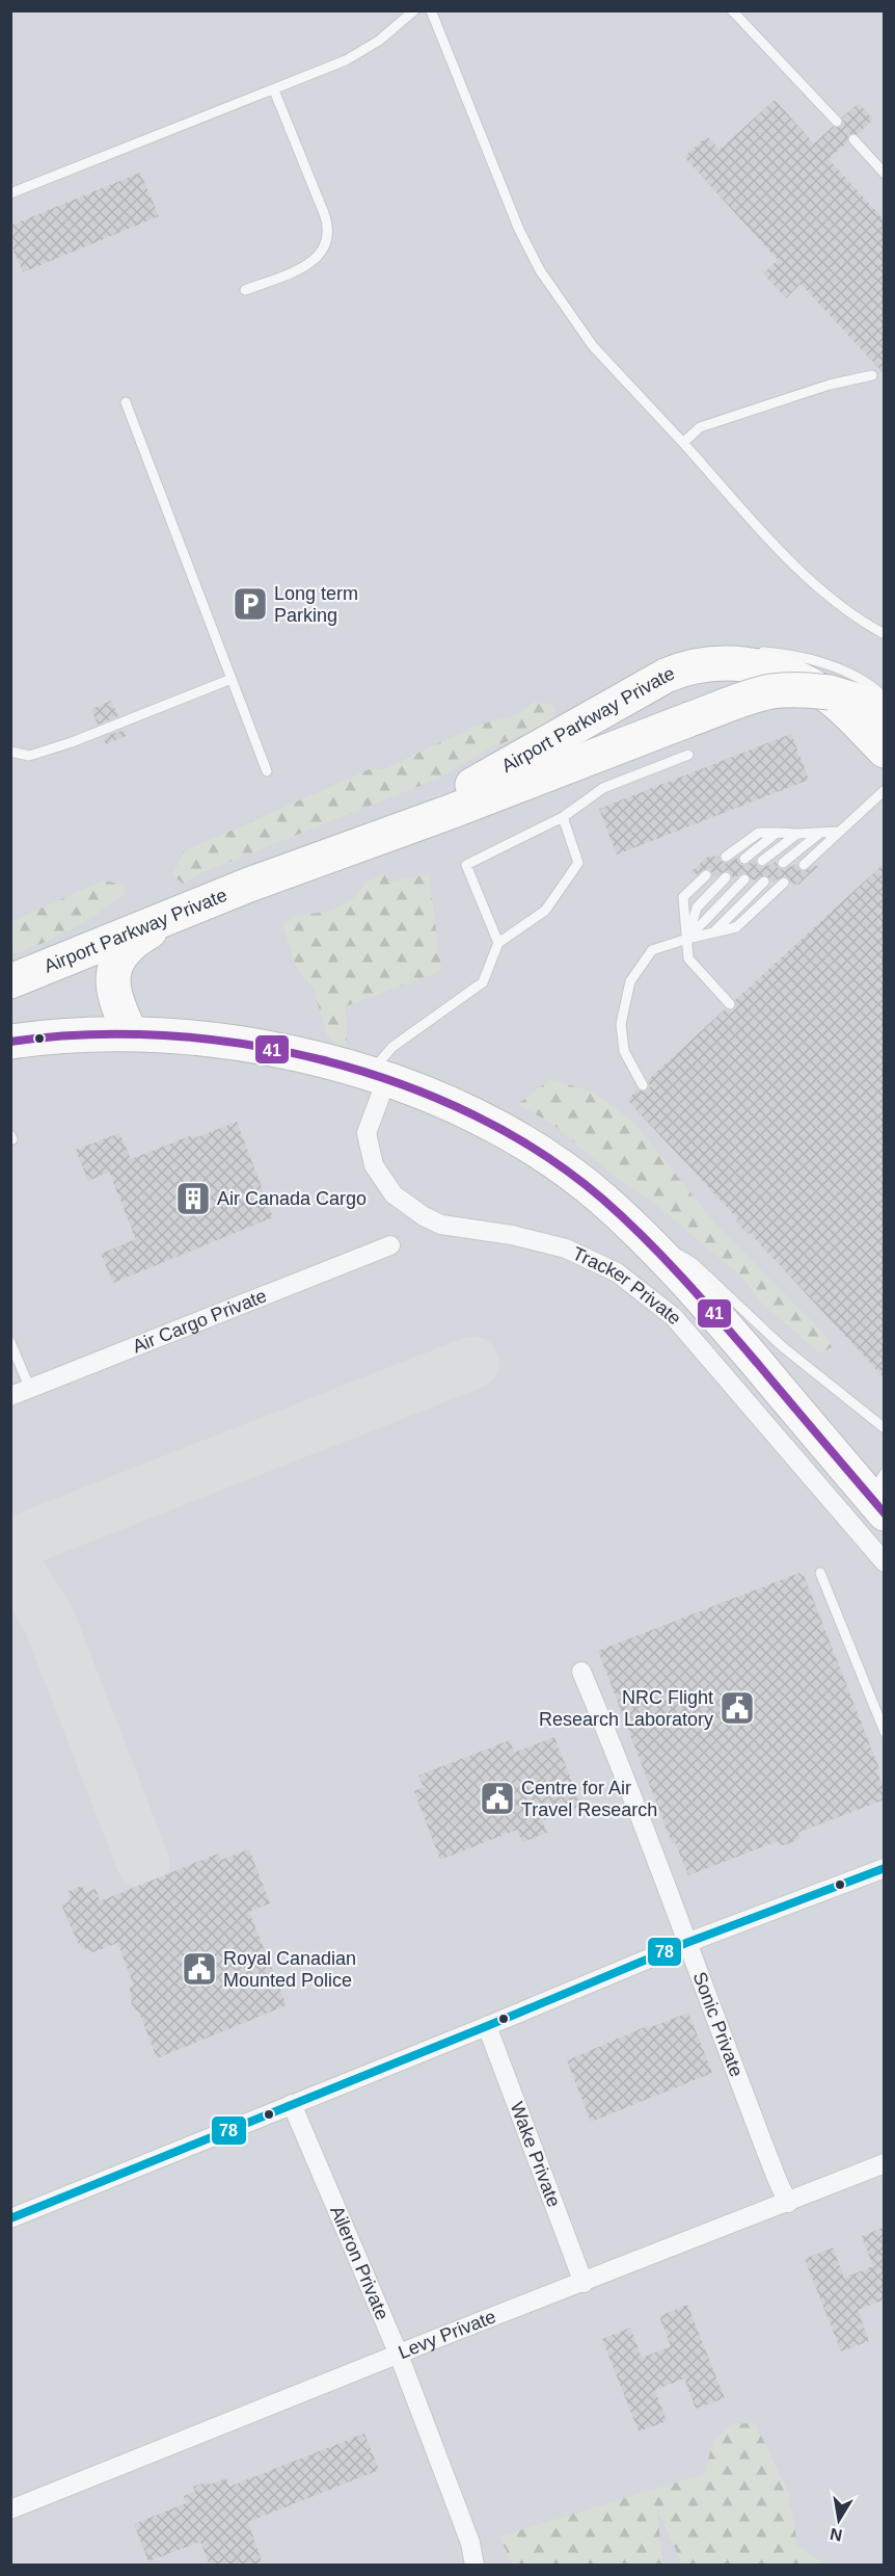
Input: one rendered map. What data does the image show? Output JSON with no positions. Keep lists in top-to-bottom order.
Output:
{
  "streets": {
    "highway": ["Airport Parkway Private"],
    "street": [
      "Tracker Private",
      "Air Cargo Private",
      "Sonic Private",
      "Wake Private",
      "Aileron Private",
      "Levy Private"
    ]
  },
  "crossings": [
    ["Sonic Private", "Levy Private"],
    ["Wake Private", "Levy Private"],
    ["Aileron Private", "Levy Private"]
  ],
  "places": {
    "parking": ["Long term Parking"],
    "building": ["Air Canada Cargo"],
    "public building": ["NRC Flight Research Laboratory", "Centre for Air Travel Research", "Royal Canadian Mounted Police"]
  },
  "lines": ["transit line 41", "transit line 78"],
  "north": "bottom"
}
